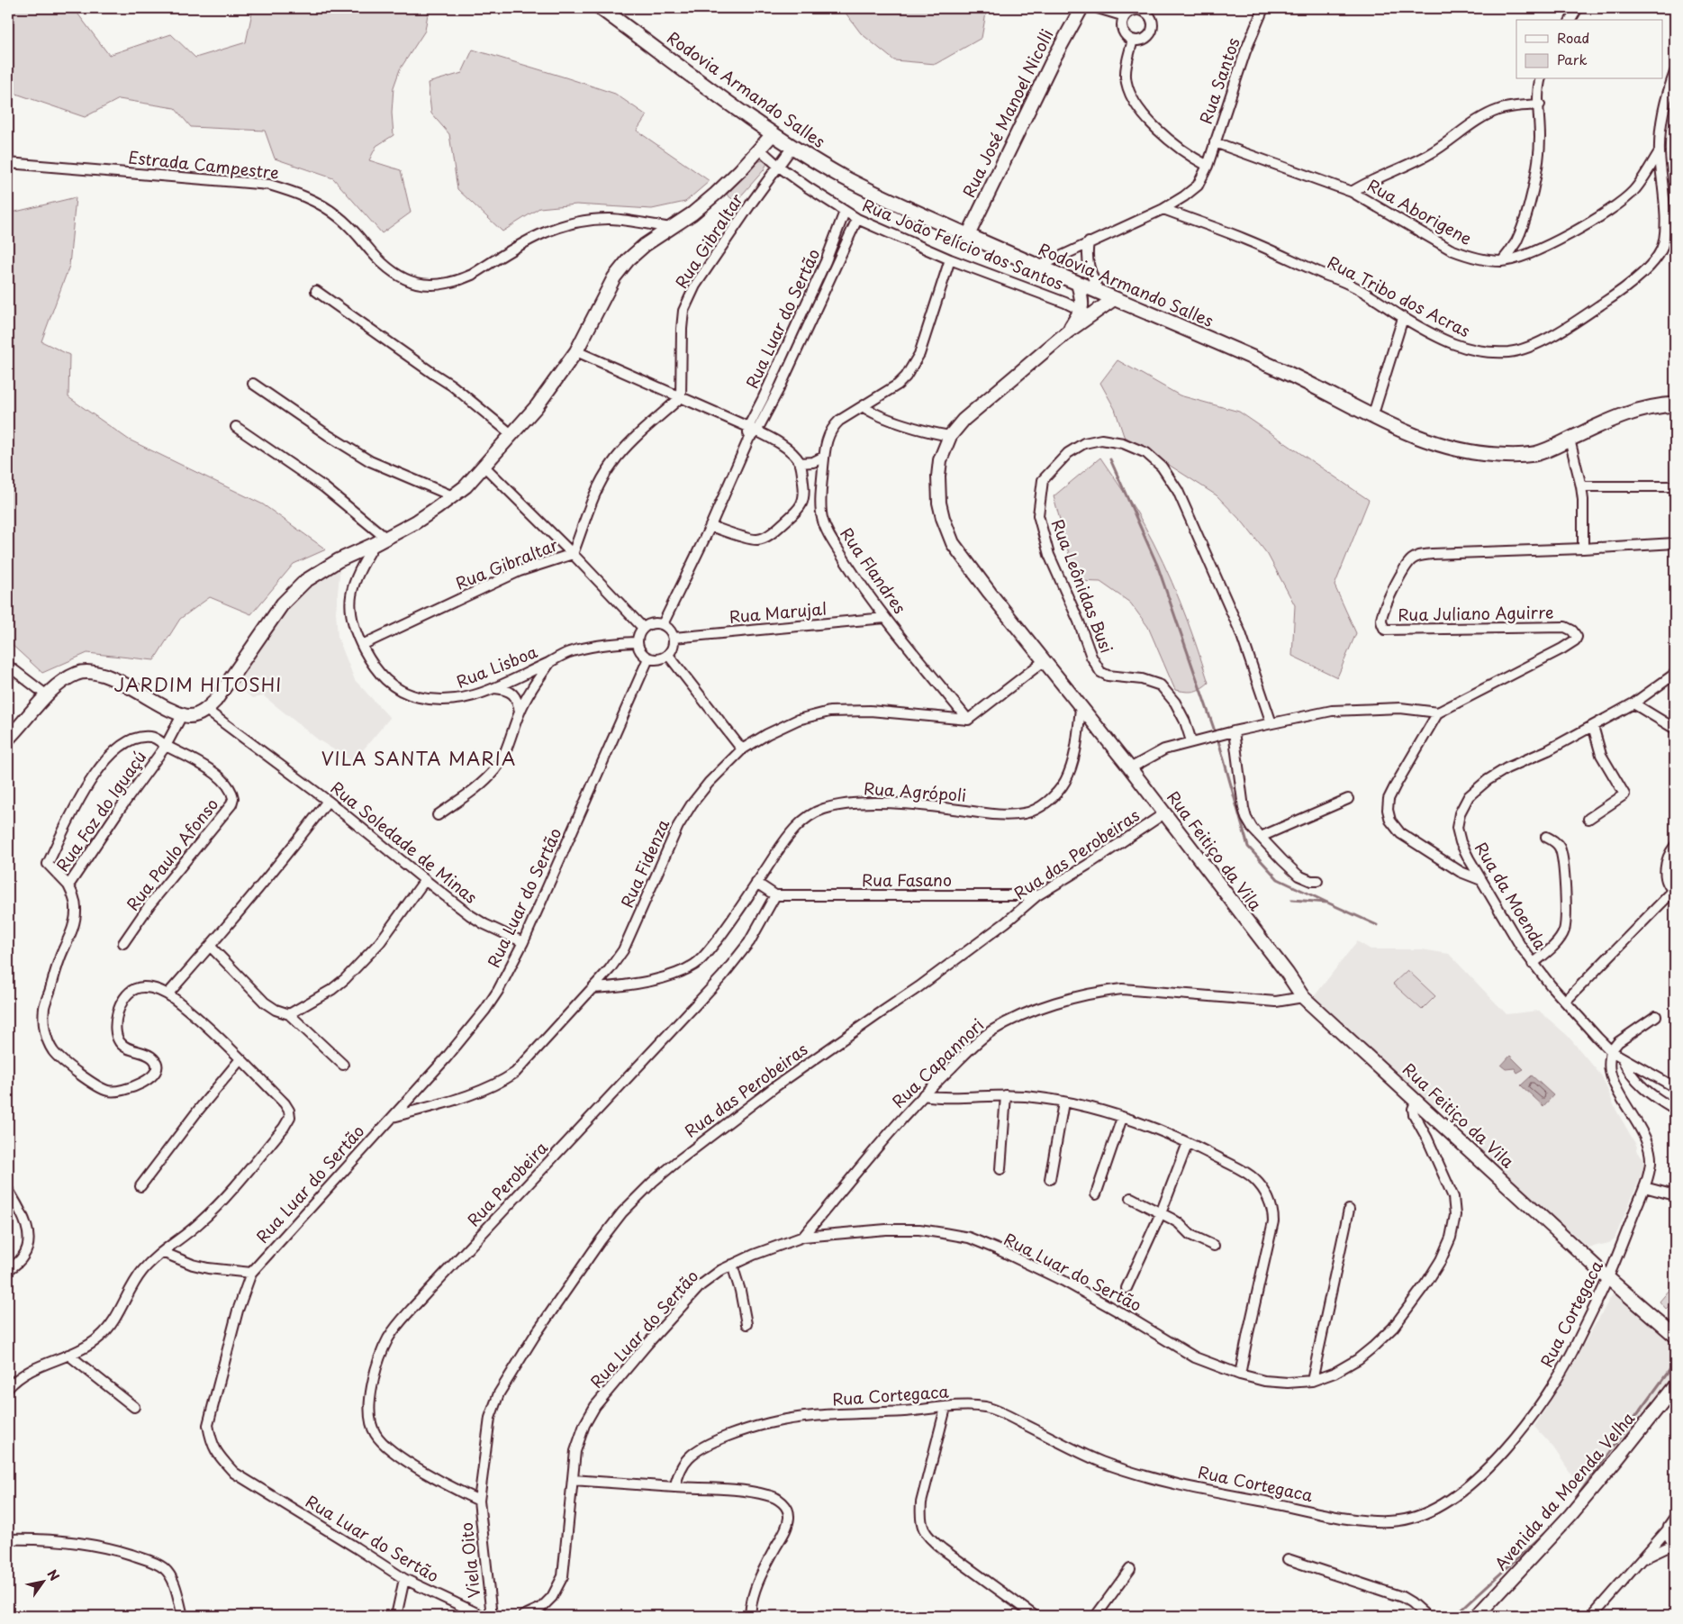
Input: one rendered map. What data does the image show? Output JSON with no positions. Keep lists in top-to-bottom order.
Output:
{
  "streets": {
    "main road": ["Rodovia Armando Salles"],
    "street": [
      "Rua Santos",
      "Rua José Manoel Nicolli",
      "Estrada Campestre",
      "Rua Aborigene",
      "Rua Gibraltar",
      "Rua João Felício dos Santos",
      "Rua Tribo dos Acras",
      "Rua Luar do Sertão",
      "Rua Flandres",
      "Rua Leônidas Busi",
      "Rua Marujal",
      "Rua Juliano Aguirre",
      "Rua Lisboa",
      "Rua Agrópoli",
      "Rua Foz do Iguaçú",
      "Rua Soledade de Minas",
      "Rua Feitiço da Vila",
      "Rua Paulo Afonso",
      "Rua das Perobeiras",
      "Rua Fidenza",
      "Rua Fasano",
      "Rua da Moenda",
      "Rua Capannori",
      "Rua Perobeira",
      "Rua Cortegaca",
      "Avenida da Moenda Velha",
      "Viela Oito"
    ]
  },
  "crossings": [
    ["Rua Santos", "Rodovia Armando Salles"],
    ["Rua Santos", "Rua Aborigene"],
    ["Rua Santos", "Rua Tribo dos Acras"],
    ["Rodovia Armando Salles", "Rua José Manoel Nicolli"],
    ["Rodovia Armando Salles", "Rua Gibraltar"],
    ["Rodovia Armando Salles", "Rua Feitiço da Vila"],
    ["Rua Aborigene", "Rua Tribo dos Acras"],
    ["Rua Gibraltar", "Rua João Felício dos Santos"],
    ["Rua Gibraltar", "Rua Lisboa"],
    ["Rua João Felício dos Santos", "Rua Luar do Sertão"],
    ["Rua João Felício dos Santos", "Rua Flandres"],
    ["Rua João Felício dos Santos", "Rua Feitiço da Vila"],
    ["Rua Luar do Sertão", "Rua Marujal"],
    ["Rua Luar do Sertão", "Rua Lisboa"],
    ["Rua Luar do Sertão", "Rua Soledade de Minas"],
    ["Rua Luar do Sertão", "Rua Feitiço da Vila"],
    ["Rua Luar do Sertão", "Rua Fidenza"],
    ["Rua Luar do Sertão", "Rua Capannori"],
    ["Rua Flandres", "Rua Marujal"],
    ["Rua Flandres", "Rua Fidenza"],
    ["Rua Marujal", "Rua Lisboa"],
    ["Rua Agrópoli", "Rua Feitiço da Vila"],
    ["Rua Agrópoli", "Rua Fidenza"],
    ["Rua Foz do Iguaçú", "Rua Paulo Afonso"],
    ["Rua Feitiço da Vila", "Rua das Perobeiras"],
    ["Rua Feitiço da Vila", "Rua Capannori"],
    ["Rua Feitiço da Vila", "Rua Cortegaca"],
    ["Rua das Perobeiras", "Rua Fasano"],
    ["Rua das Perobeiras", "Rua Perobeira"],
    ["Rua das Perobeiras", "Viela Oito"],
    ["Rua Fasano", "Rua Perobeira"],
    ["Rua da Moenda", "Rua Cortegaca"],
    ["Rua Perobeira", "Viela Oito"]
  ],
  "districts": ["JARDIM HITOSHI", "VILA SANTA MARIA"],
  "legend": ["Road", "Park"],
  "north": "top right"
}
